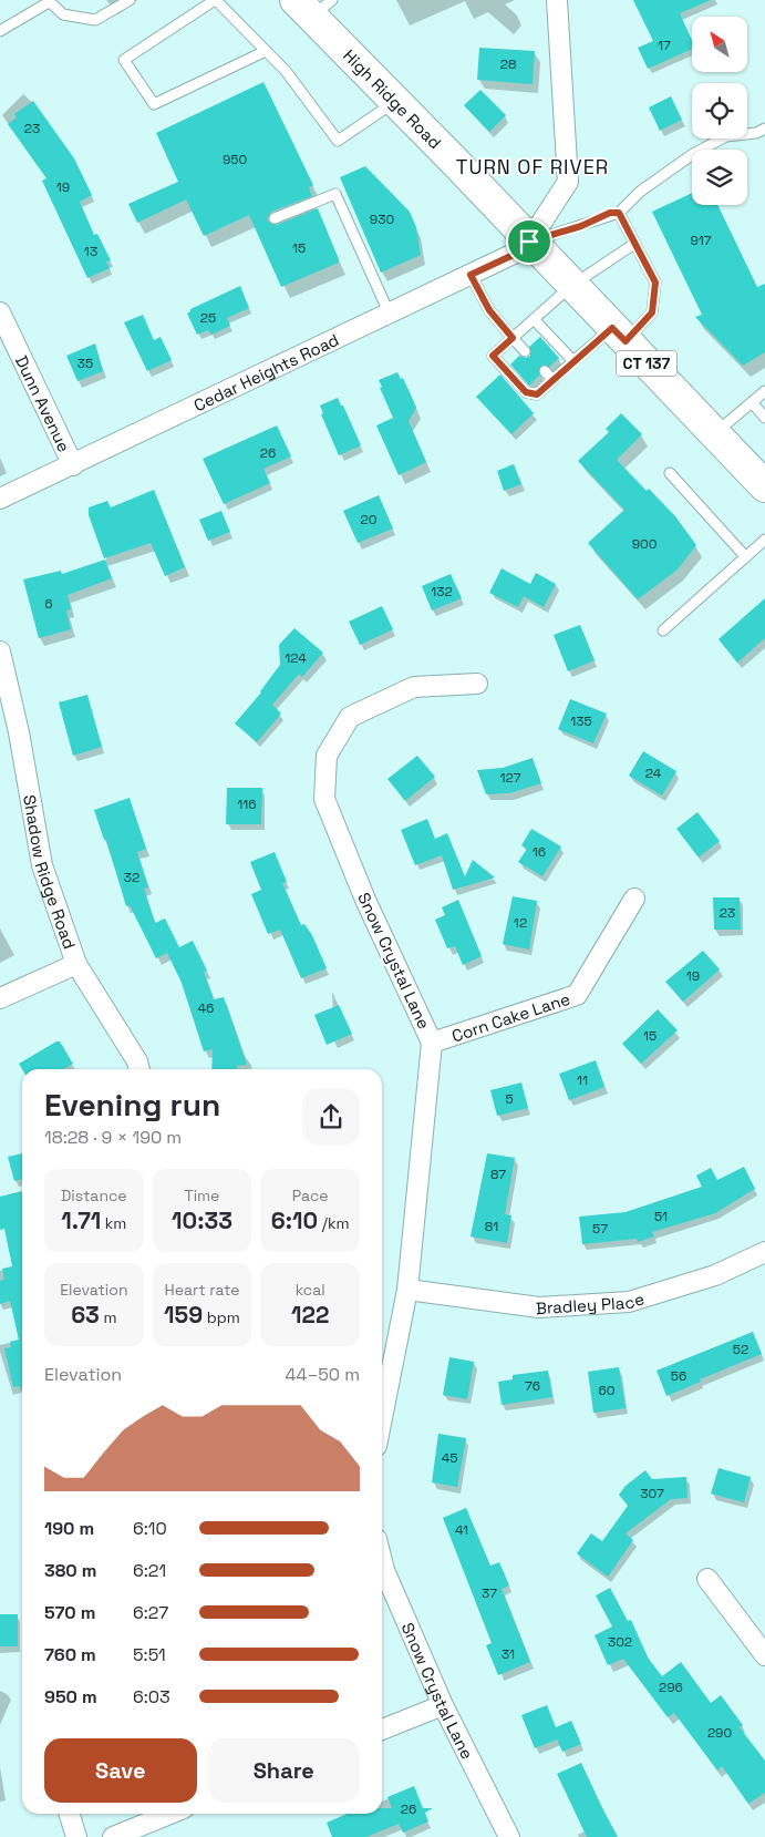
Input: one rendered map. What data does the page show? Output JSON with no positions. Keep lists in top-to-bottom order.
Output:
{
  "streets": {
    "main road": ["High Ridge Road", "CT 137"],
    "street": [
      "Cedar Heights Road",
      "Dunn Avenue",
      "Shadow Ridge Road",
      "Snow Crystal Lane",
      "Corn Cake Lane",
      "Bradley Place"
    ]
  },
  "crossings": [
    ["High Ridge Road", "Cedar Heights Road"],
    ["Cedar Heights Road", "Dunn Avenue"],
    ["Snow Crystal Lane", "Corn Cake Lane"],
    ["Snow Crystal Lane", "Bradley Place"]
  ],
  "districts": ["TURN OF RIVER"],
  "house_numbers": [
    "17",
    "28",
    "23",
    "950",
    "19",
    "930",
    "917",
    "15",
    "13",
    "25",
    "35",
    "26",
    "20",
    "900",
    "132",
    "6",
    "124",
    "135",
    "24",
    "127",
    "116",
    "16",
    "32",
    "23",
    "12",
    "19",
    "46",
    "15",
    "11",
    "5",
    "87",
    "51",
    "81",
    "57",
    "52",
    "56",
    "76",
    "60",
    "45",
    "307",
    "41",
    "37",
    "302",
    "31",
    "296",
    "290",
    "26"
  ],
  "north": "top left",
  "page": {
    "heading": ["Evening run", "18:28 · 9 × 190 m"],
    "stats": [
      ["Distance", "1.71 km"],
      ["Time", "10:33"],
      ["Pace", "6:10 /km"],
      ["Elevation", "63 m"],
      ["Heart rate", "159 bpm"],
      ["kcal", "122"]
    ],
    "chart": ["Elevation", "44–50 m"],
    "list": [
      {
        "name": "190 m",
        "note": "6:10"
      },
      {
        "name": "380 m",
        "note": "6:21"
      },
      {
        "name": "570 m",
        "note": "6:27"
      },
      {
        "name": "760 m",
        "note": "5:51"
      },
      {
        "name": "950 m",
        "note": "6:03"
      }
    ],
    "buttons": ["Save", "Share"]
  }
}
